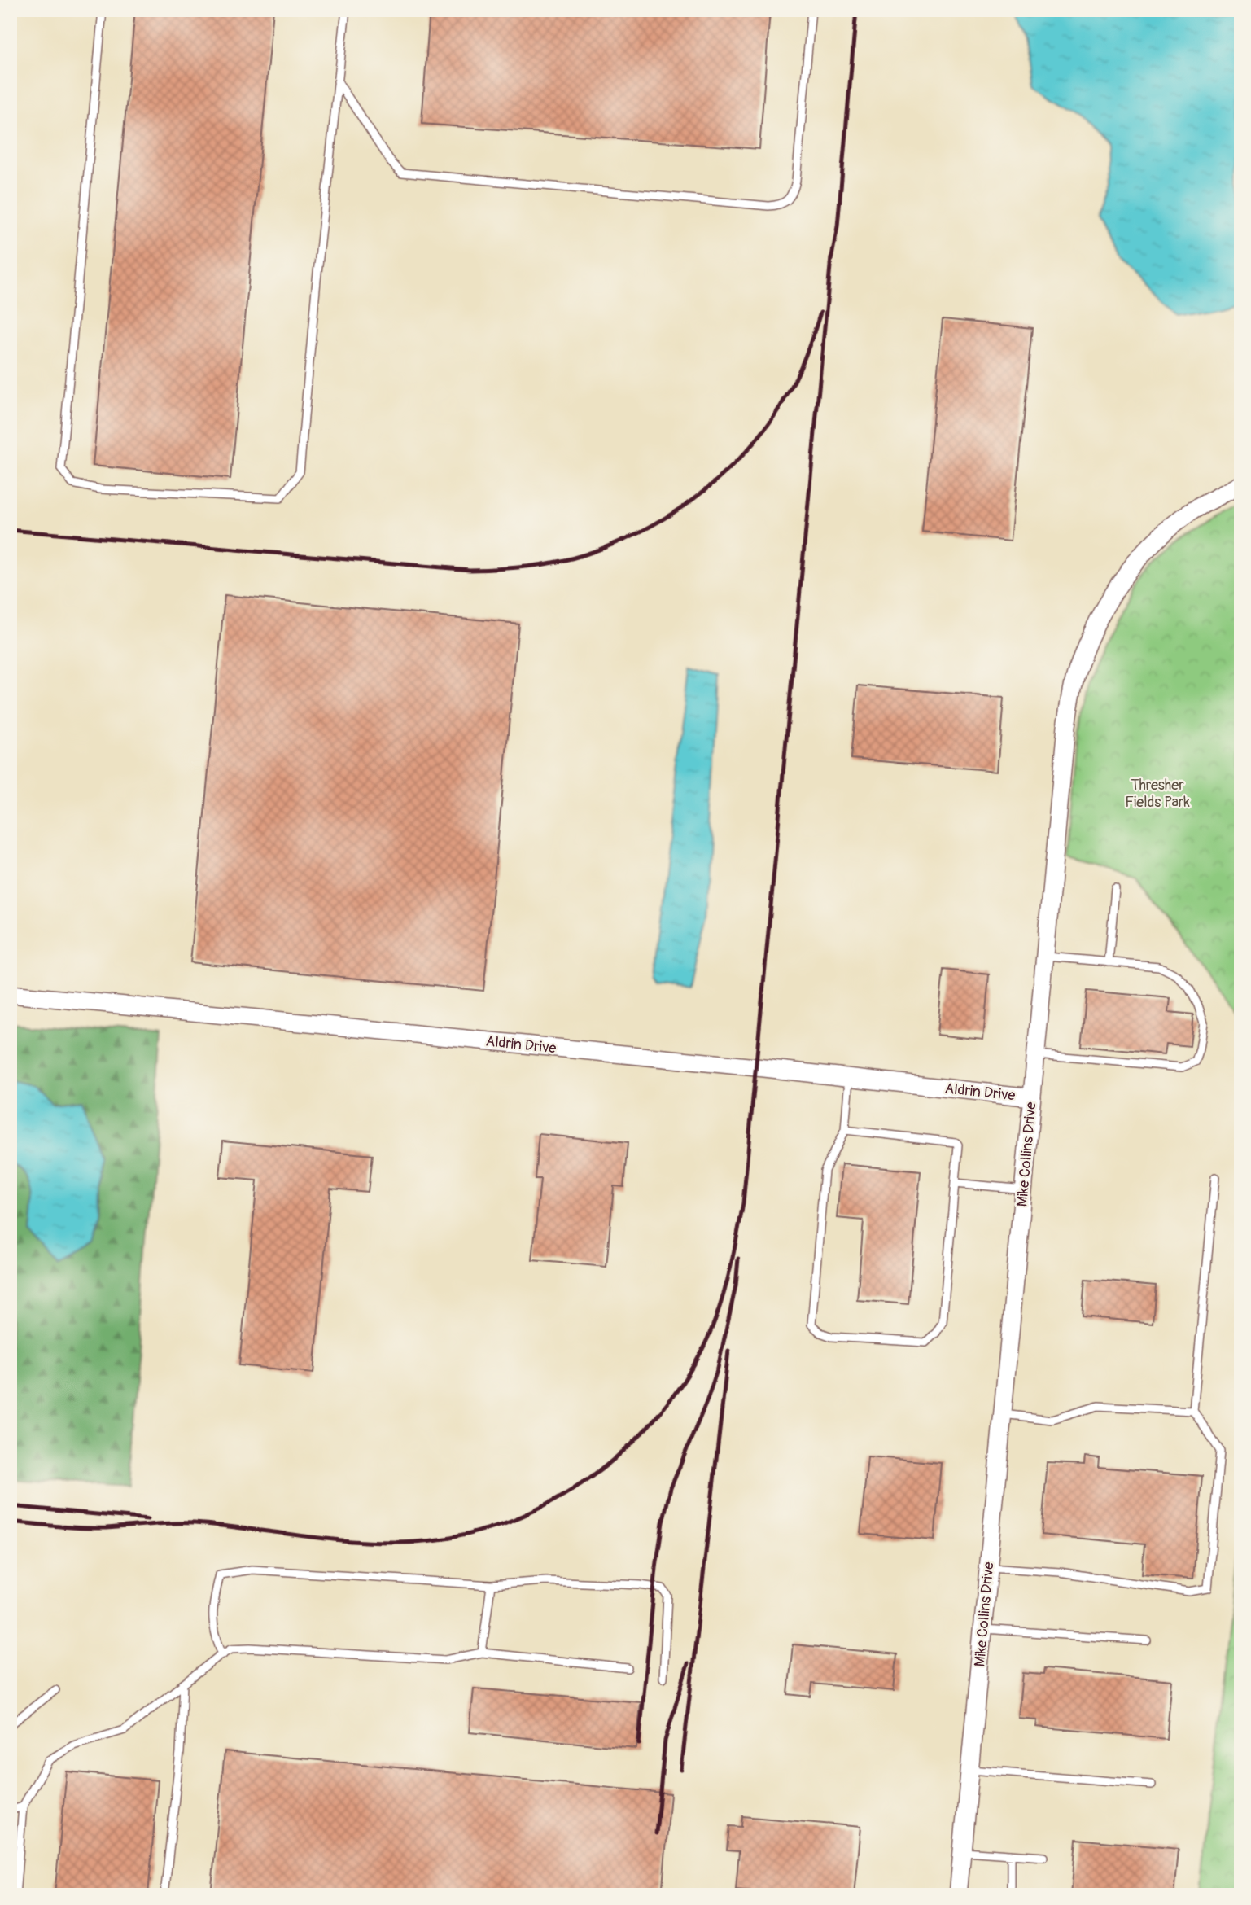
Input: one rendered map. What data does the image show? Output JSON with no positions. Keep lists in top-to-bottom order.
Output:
{
  "streets": {
    "street": ["Aldrin Drive", "Mike Collins Drive"]
  },
  "crossings": [
    ["Aldrin Drive", "Mike Collins Drive"]
  ],
  "parks": ["Thresher Fields Park"]
}
